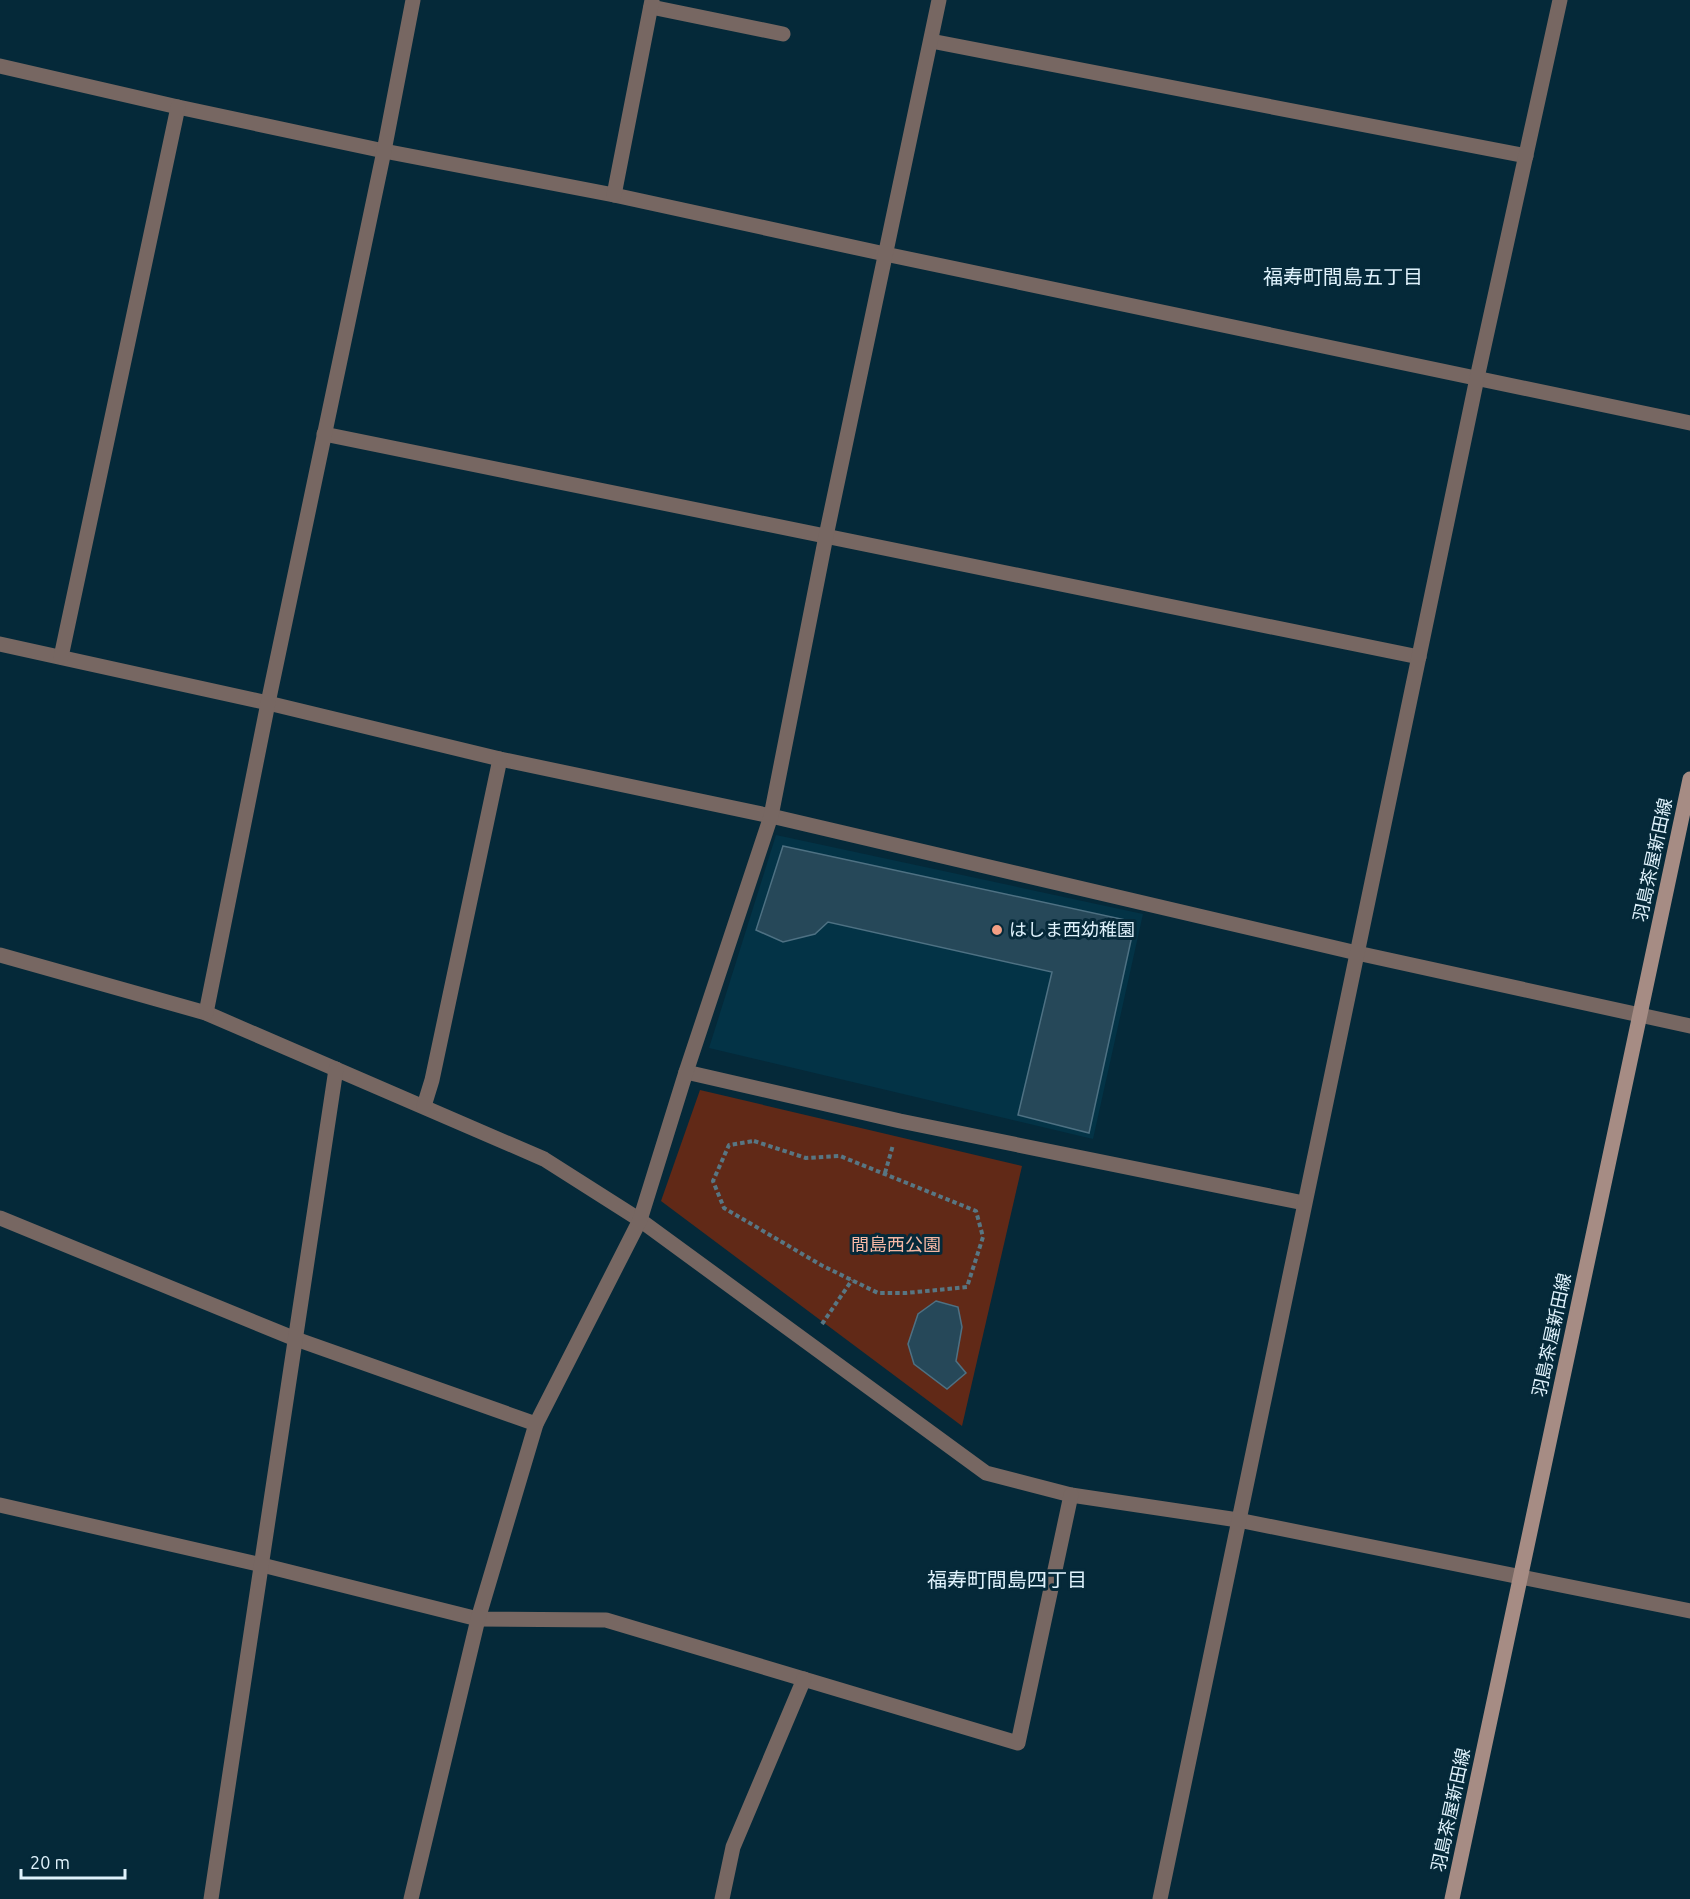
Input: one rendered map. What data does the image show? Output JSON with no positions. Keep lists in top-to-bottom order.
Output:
{
  "streets": {
    "main road": ["羽島茶屋新田線"]
  },
  "districts": ["福寿町間島五丁目", "福寿町間島四丁目"],
  "parks": ["間島西公園"],
  "places": ["はしま西幼稚園"],
  "scale_bar": "20 m"
}
